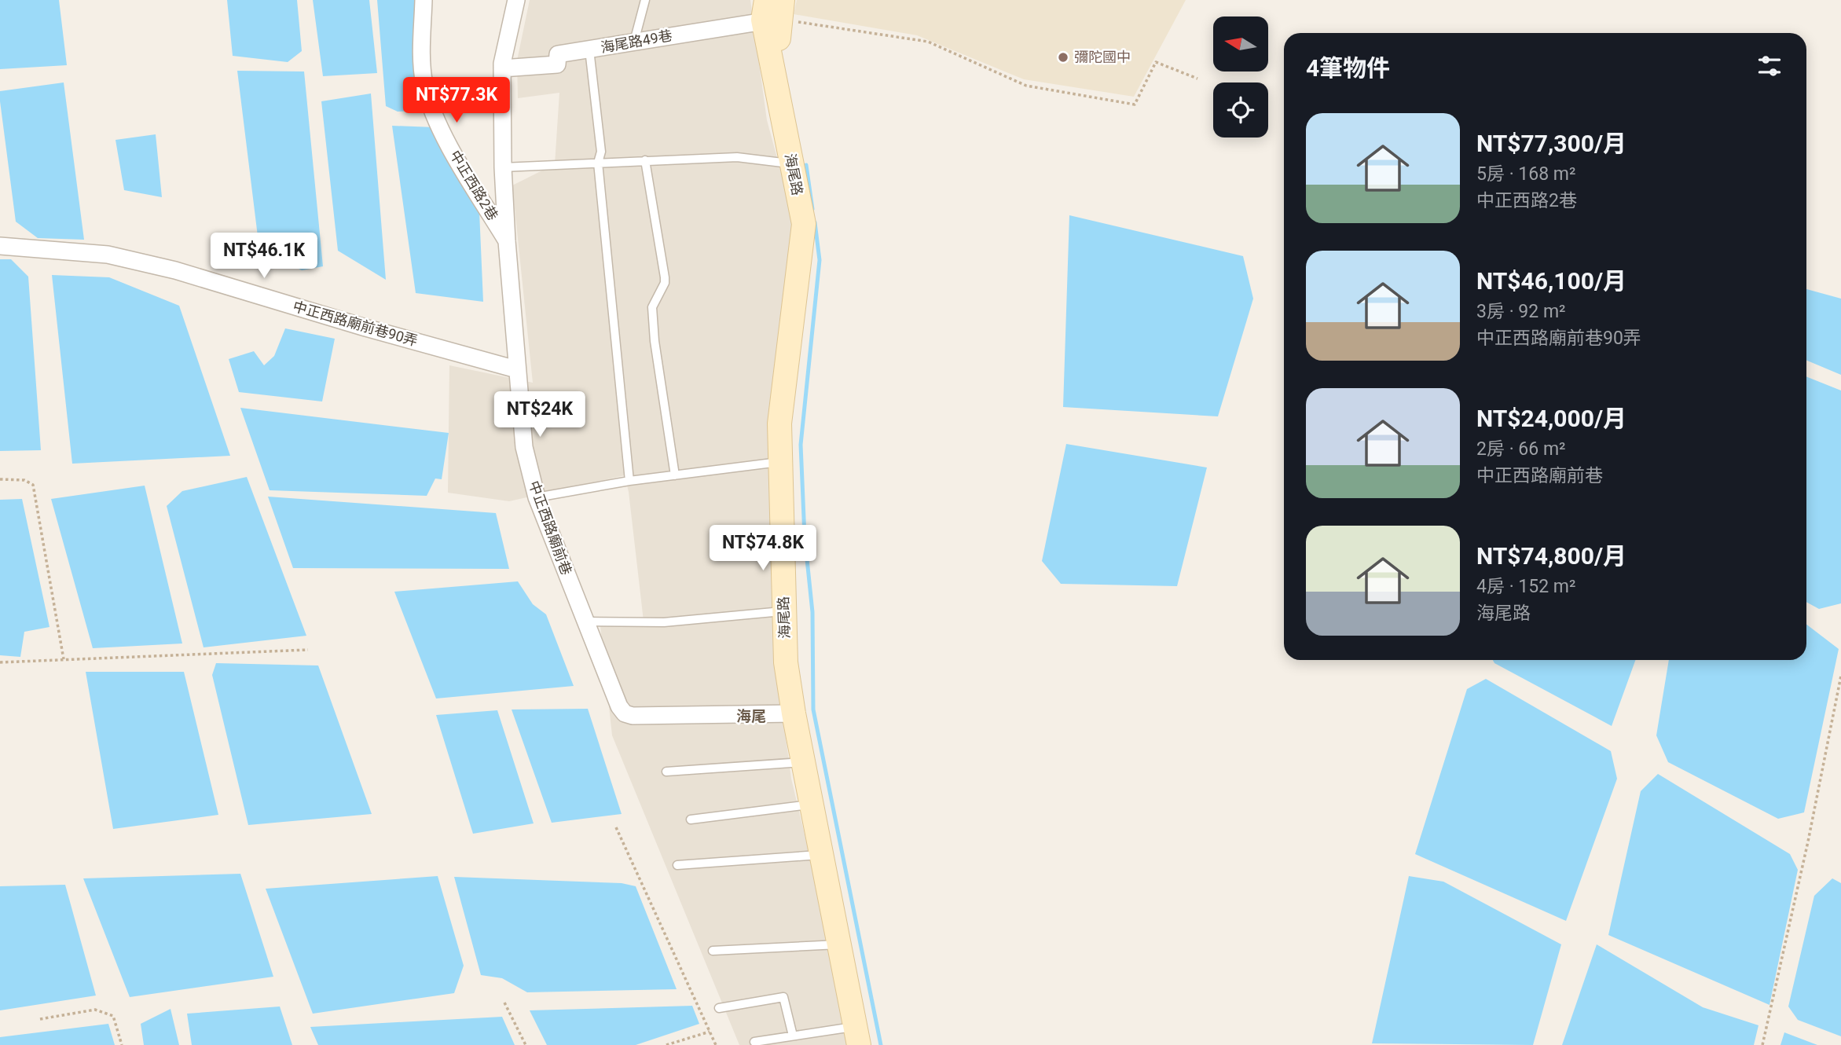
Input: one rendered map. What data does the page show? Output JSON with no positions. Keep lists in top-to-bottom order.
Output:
{
  "streets": {
    "street": [
      "海尾路49巷",
      "海尾路",
      "中正西路2巷",
      "中正西路廟前巷90弄",
      "中正西路廟前巷"
    ]
  },
  "crossings": [
    ["海尾路49巷", "海尾路"],
    ["海尾路49巷", "中正西路廟前巷"],
    ["海尾路", "中正西路廟前巷"],
    ["中正西路2巷", "中正西路廟前巷"],
    ["中正西路廟前巷90弄", "中正西路廟前巷"]
  ],
  "districts": ["海尾"],
  "places": ["彌陀國中"],
  "north": "left",
  "page": {
    "heading": "4筆物件",
    "price": [
      "NT$77.3K",
      "NT$46.1K",
      "NT$24K",
      "NT$74.8K"
    ],
    "list": [
      {
        "name": "NT$77,300/月",
        "note": "5房 · 168 m² · 中正西路2巷"
      },
      {
        "name": "NT$46,100/月",
        "note": "3房 · 92 m² · 中正西路廟前巷90弄"
      },
      {
        "name": "NT$24,000/月",
        "note": "2房 · 66 m² · 中正西路廟前巷"
      },
      {
        "name": "NT$74,800/月",
        "note": "4房 · 152 m² · 海尾路"
      }
    ]
  }
}
